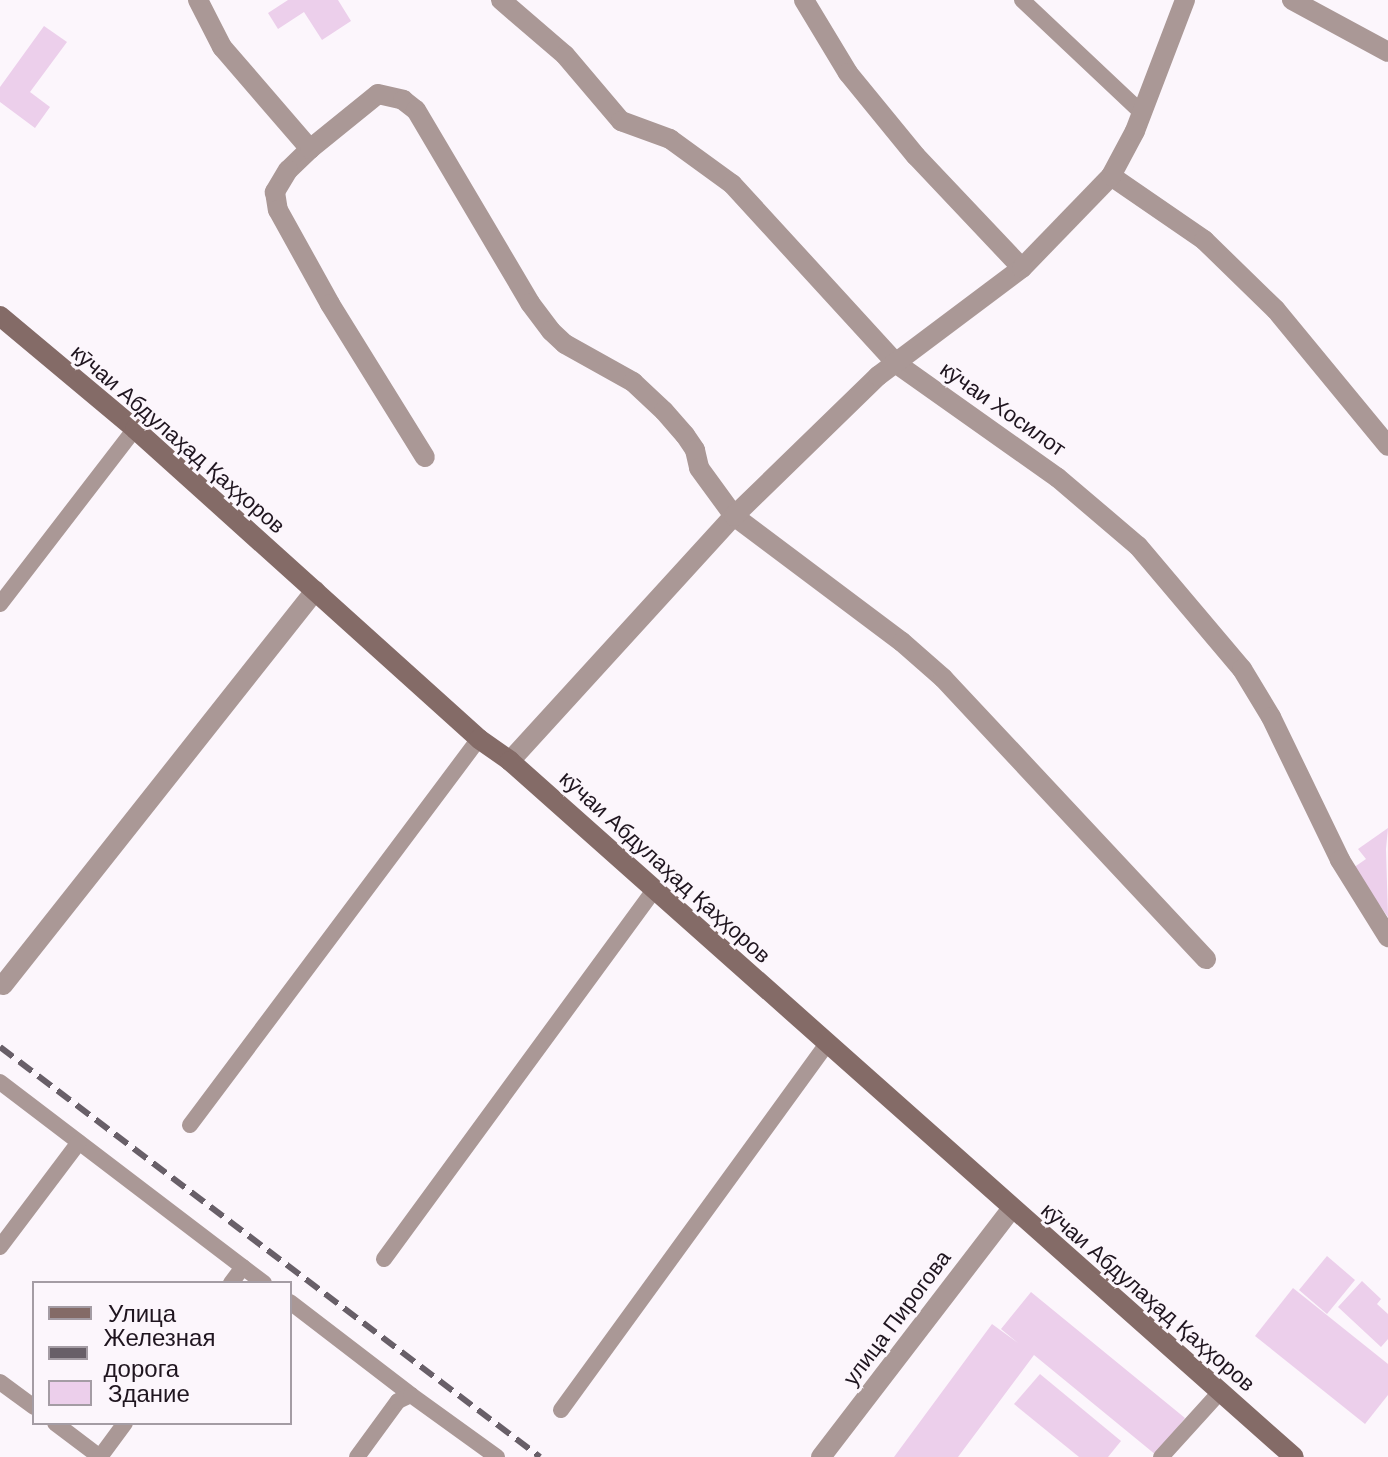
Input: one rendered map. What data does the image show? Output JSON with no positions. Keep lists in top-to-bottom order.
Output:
{
  "streets": {
    "main road": ["кӯчаи Абдулаҳад Қаҳҳоров"],
    "street": ["кӯчаи Хосилот", "улица Пирогова"]
  },
  "crossings": [
    ["кӯчаи Абдулаҳад Қаҳҳоров", "улица Пирогова"]
  ],
  "legend": ["Улица", "Железная дорога", "Здание"]
}
